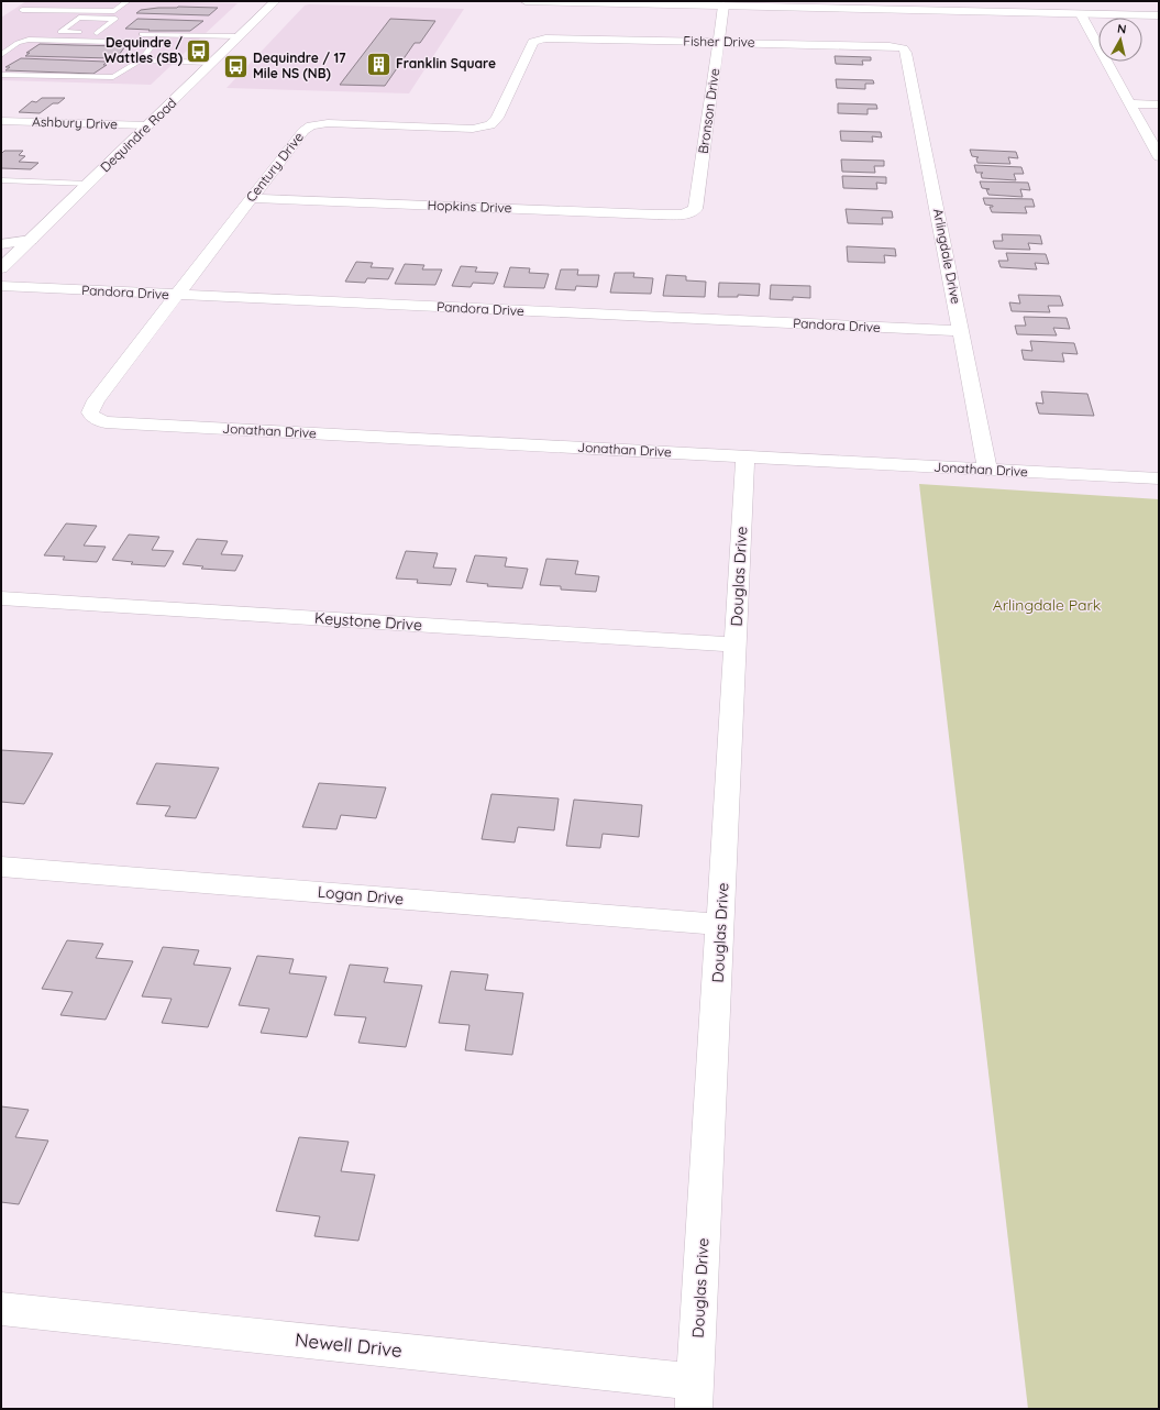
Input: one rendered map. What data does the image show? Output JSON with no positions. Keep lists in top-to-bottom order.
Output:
{
  "streets": {
    "street": [
      "Fisher Drive",
      "Bronson Drive",
      "Ashbury Drive",
      "Dequindre Road",
      "Century Drive",
      "Hopkins Drive",
      "Arlingdale Drive",
      "Pandora Drive",
      "Jonathan Drive",
      "Douglas Drive",
      "Keystone Drive",
      "Logan Drive",
      "Newell Drive"
    ]
  },
  "crossings": [
    ["Fisher Drive", "Bronson Drive"],
    ["Fisher Drive", "Century Drive"],
    ["Fisher Drive", "Arlingdale Drive"],
    ["Bronson Drive", "Hopkins Drive"],
    ["Ashbury Drive", "Dequindre Road"],
    ["Century Drive", "Hopkins Drive"],
    ["Century Drive", "Pandora Drive"],
    ["Century Drive", "Jonathan Drive"],
    ["Arlingdale Drive", "Pandora Drive"],
    ["Arlingdale Drive", "Jonathan Drive"],
    ["Jonathan Drive", "Douglas Drive"],
    ["Douglas Drive", "Keystone Drive"],
    ["Douglas Drive", "Logan Drive"],
    ["Douglas Drive", "Newell Drive"]
  ],
  "parks": ["Arlingdale Park"],
  "places": {
    "bus stop": ["Dequindre / Wattles (SB)", "Dequindre / 17 Mile NS (NB)"],
    "building": ["Franklin Square"]
  },
  "north": "top"
}
